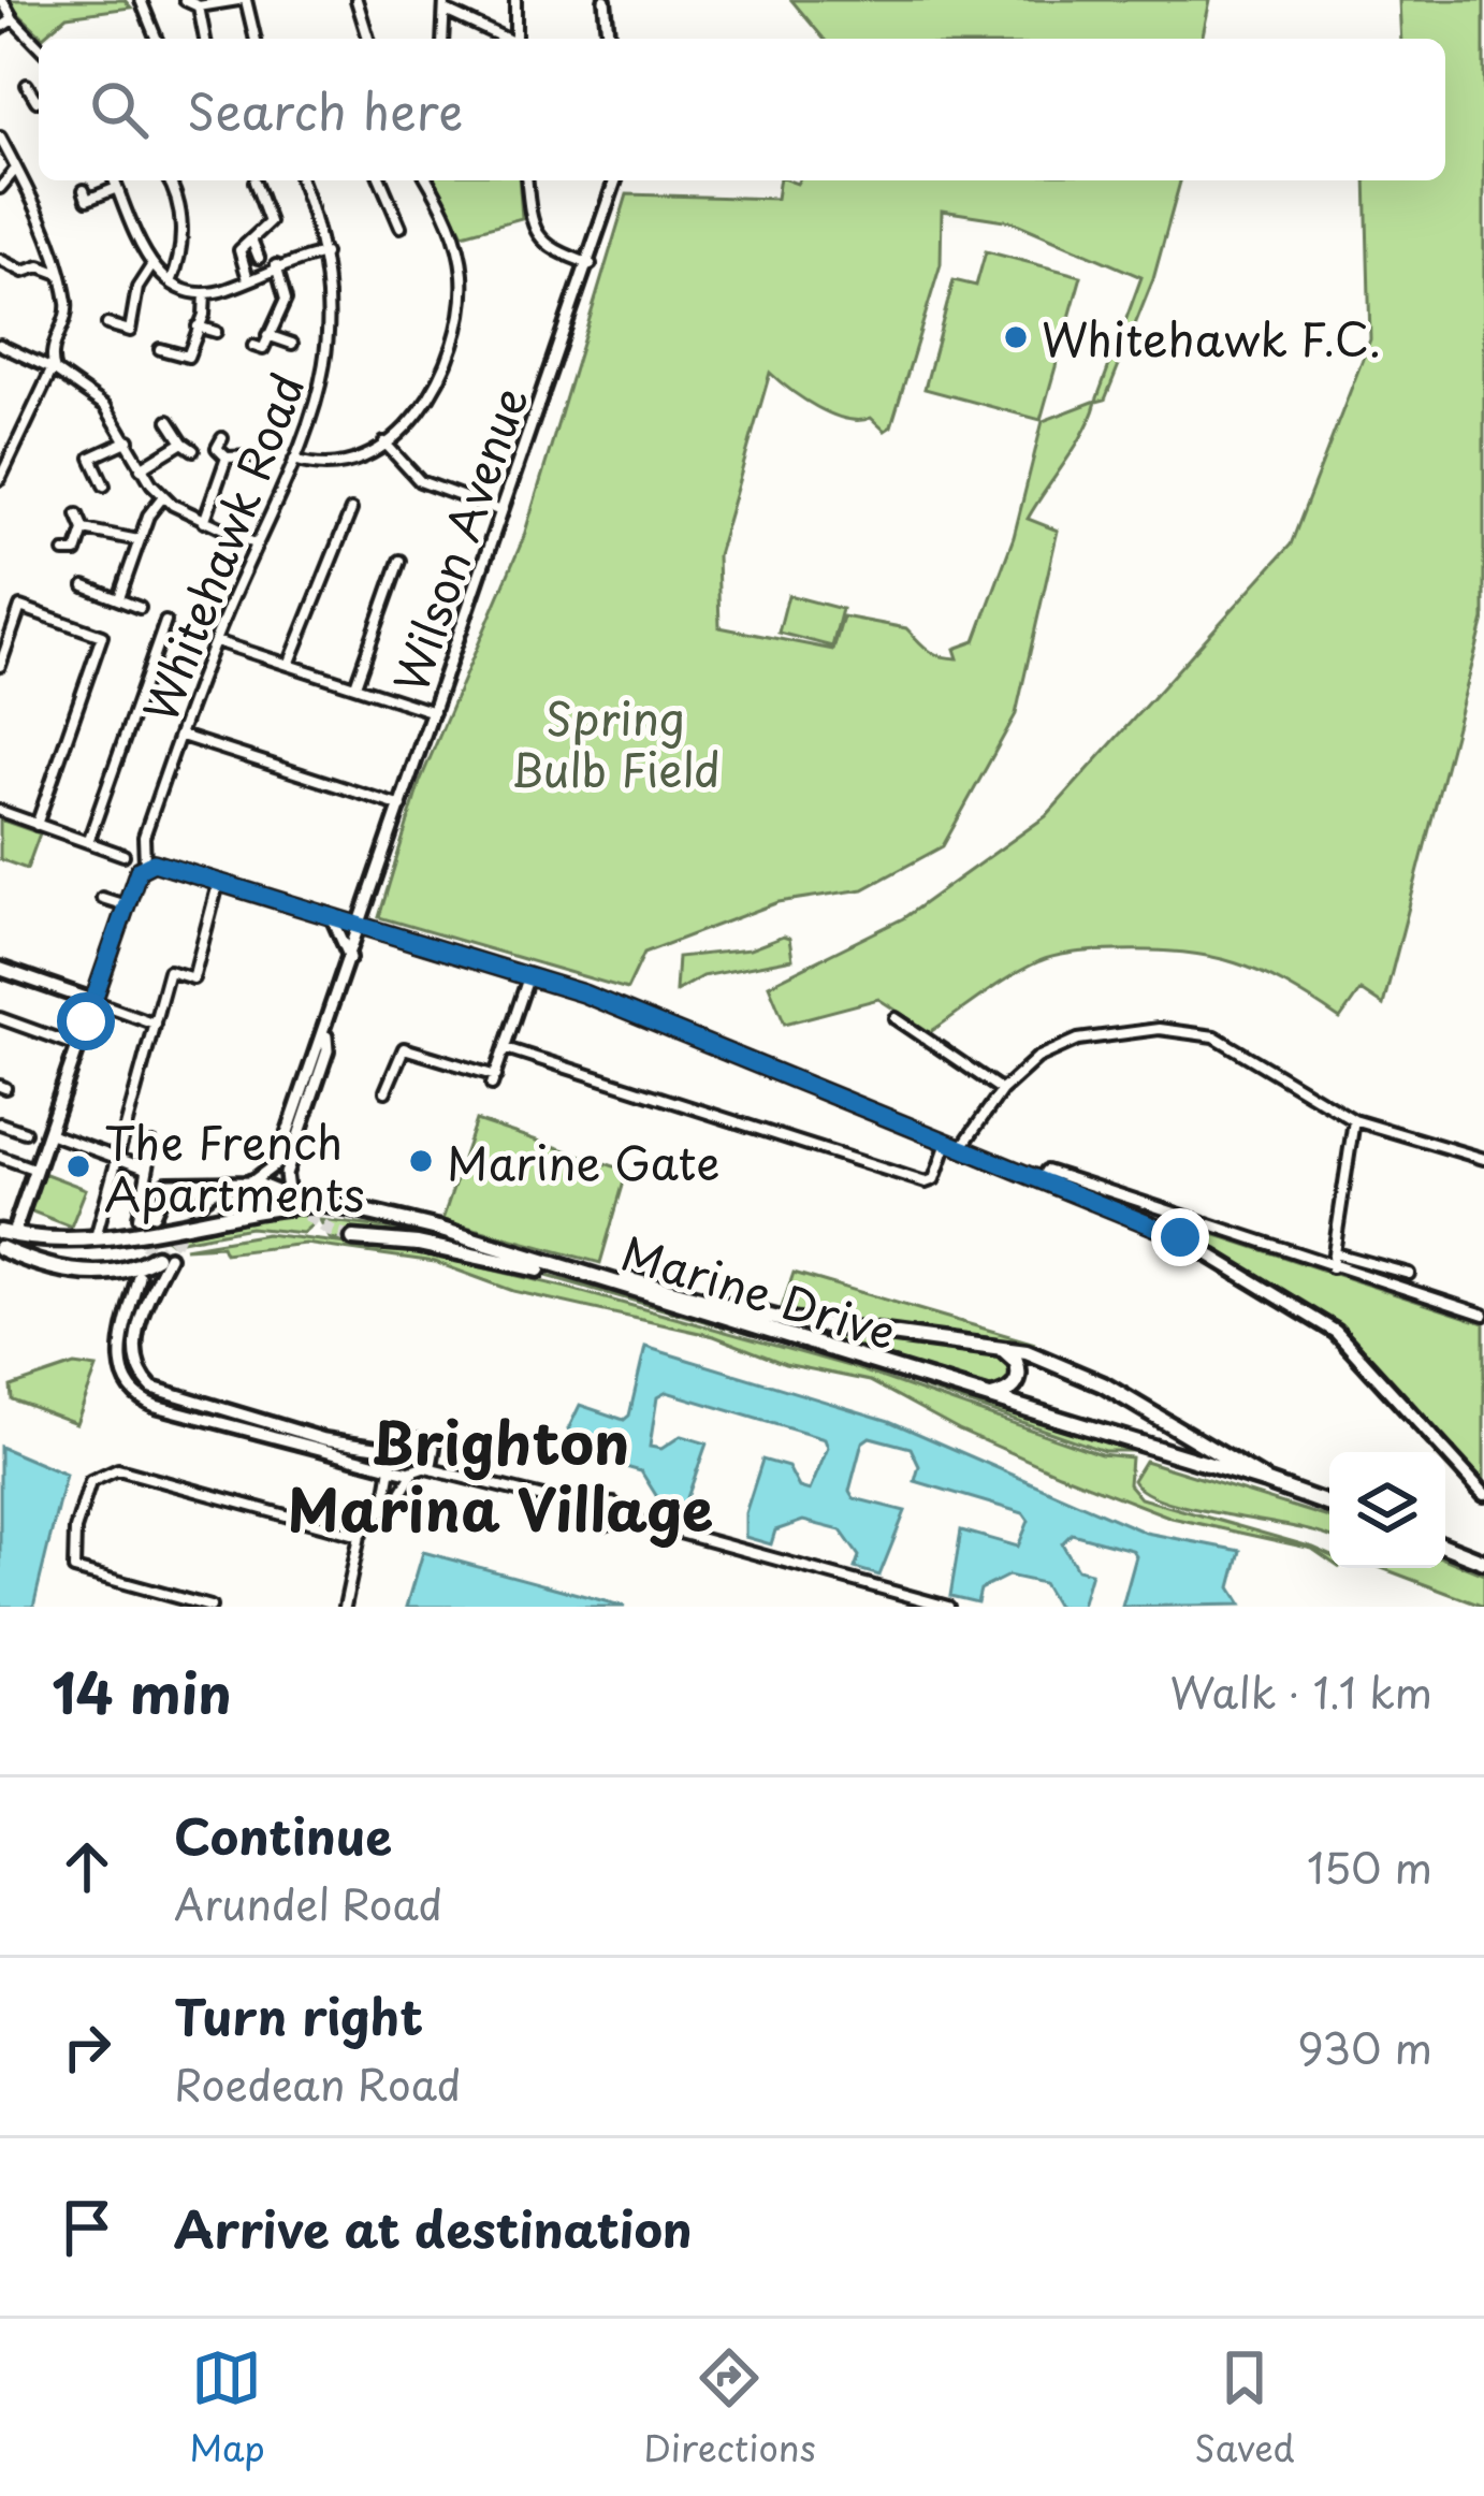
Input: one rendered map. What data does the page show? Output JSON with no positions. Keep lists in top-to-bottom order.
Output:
{
  "streets": {
    "main road": ["Marine Drive"],
    "street": ["Wilson Avenue", "Whitehawk Road"]
  },
  "districts": ["Brighton Marina Village"],
  "parks": ["Spring Bulb Field"],
  "places": ["Whitehawk F.C.", "Marine Gate", "The French Apartments"],
  "page": {
    "search": "Search here",
    "heading": ["14 min", "Walk · 1.1 km"],
    "list": [
      ["Continue", "Arundel Road", "150 m"],
      ["Turn right", "Roedean Road", "930 m"],
      "Arrive at destination"
    ],
    "nav": ["Map", "Directions", "Saved"]
  }
}
